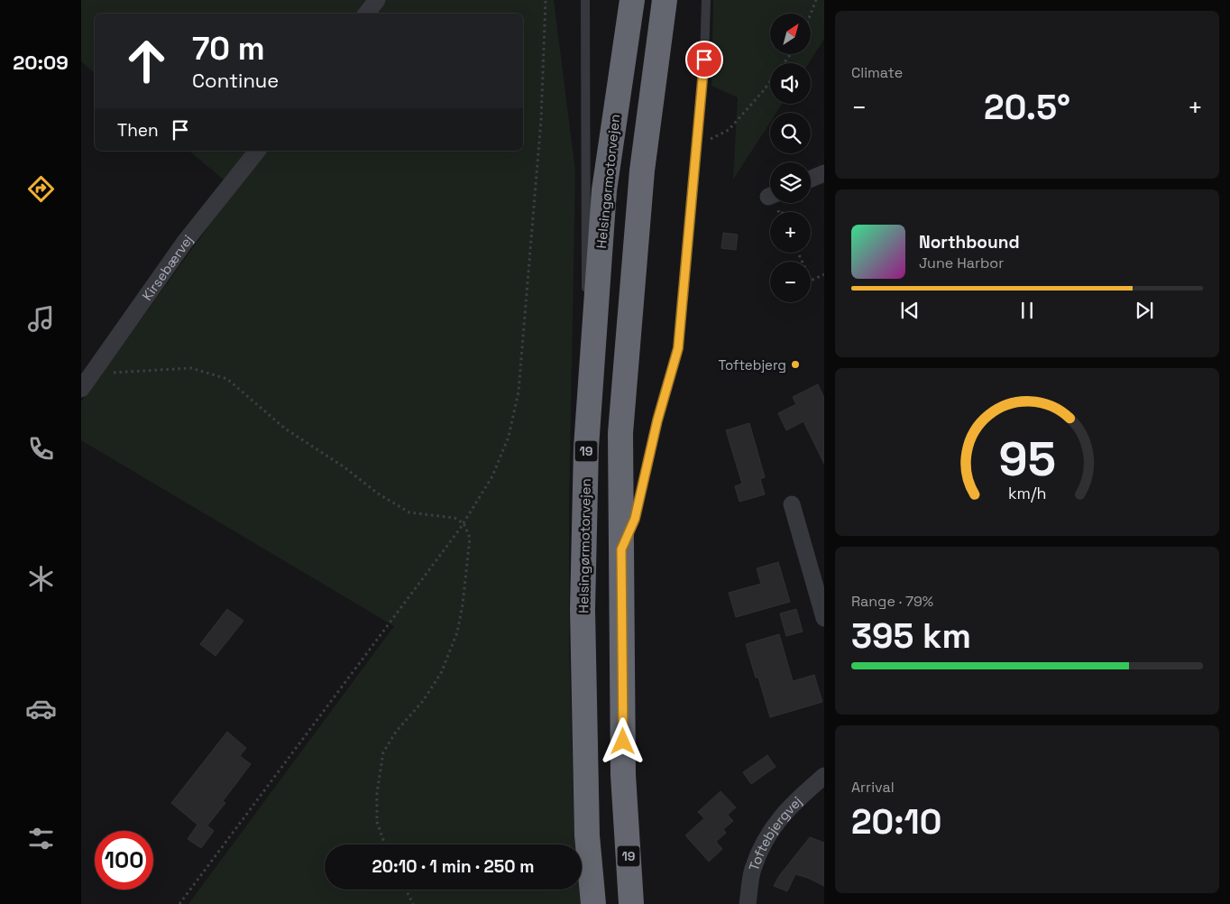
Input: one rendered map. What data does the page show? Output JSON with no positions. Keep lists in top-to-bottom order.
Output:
{
  "streets": {
    "highway": ["Helsingørmotorvejen", "19"],
    "street": ["Kirsebærvej", "Toftebjergvej"]
  },
  "places": ["Toftebjerg"],
  "north": "top right",
  "page": {
    "tabs": "20:09",
    "tile": [
      "Climate",
      ["Range · 79%", "395 km"],
      ["Arrival", "20:10"]
    ],
    "map_buttons": ["+", "−"],
    "turn": ["70 m", "Continue"],
    "heat": ["−", "20.5°", "+"],
    "then": "Then",
    "song": ["Northbound", "June Harbor"],
    "limit": "100",
    "trip": "20:10 · 1 min · 250 m",
    "gauge": ["95", "km/h"]
  }
}
